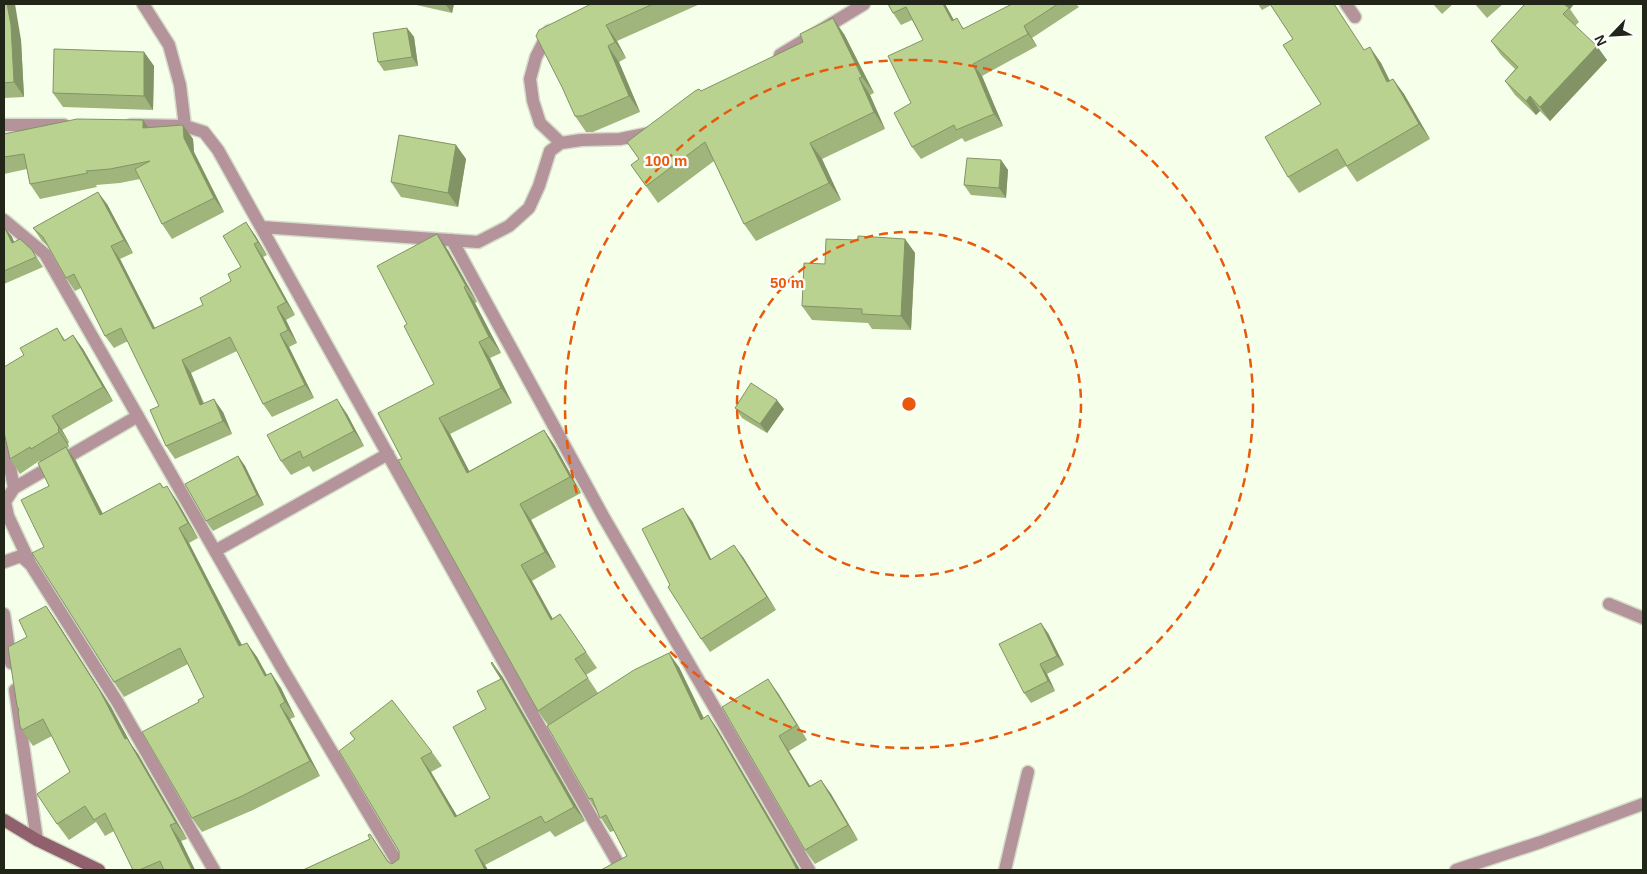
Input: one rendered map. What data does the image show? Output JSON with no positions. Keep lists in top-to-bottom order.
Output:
{
  "north": "bottom left",
  "rings": ["100 m", "50 m"]
}
